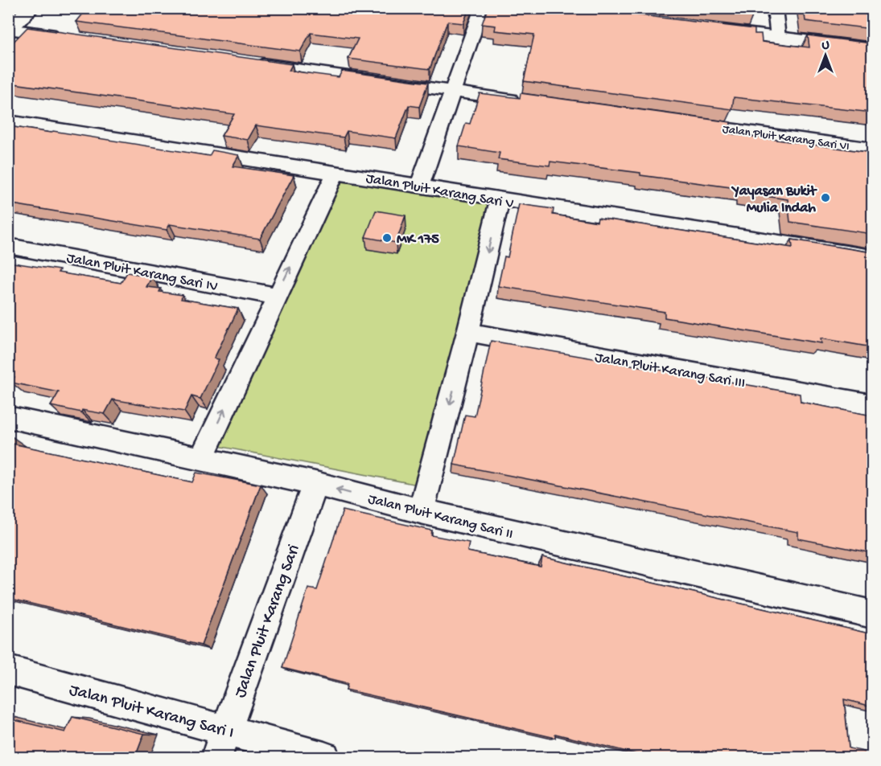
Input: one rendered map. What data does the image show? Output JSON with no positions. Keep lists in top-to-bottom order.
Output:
{
  "streets": {
    "street": [
      "Jalan Pluit Karang Sari VI",
      "Jalan Pluit Karang Sari V",
      "Jalan Pluit Karang Sari IV",
      "Jalan Pluit Karang Sari III",
      "Jalan Pluit Karang Sari II",
      "Jalan Pluit Karang Sari",
      "Jalan Pluit Karang Sari I"
    ]
  },
  "crossings": [
    ["Jalan Pluit Karang Sari II", "Jalan Pluit Karang Sari"],
    ["Jalan Pluit Karang Sari", "Jalan Pluit Karang Sari I"]
  ],
  "places": ["Yayasan Bukit Mulia Indah", "MK 175"],
  "north": "top"
}
